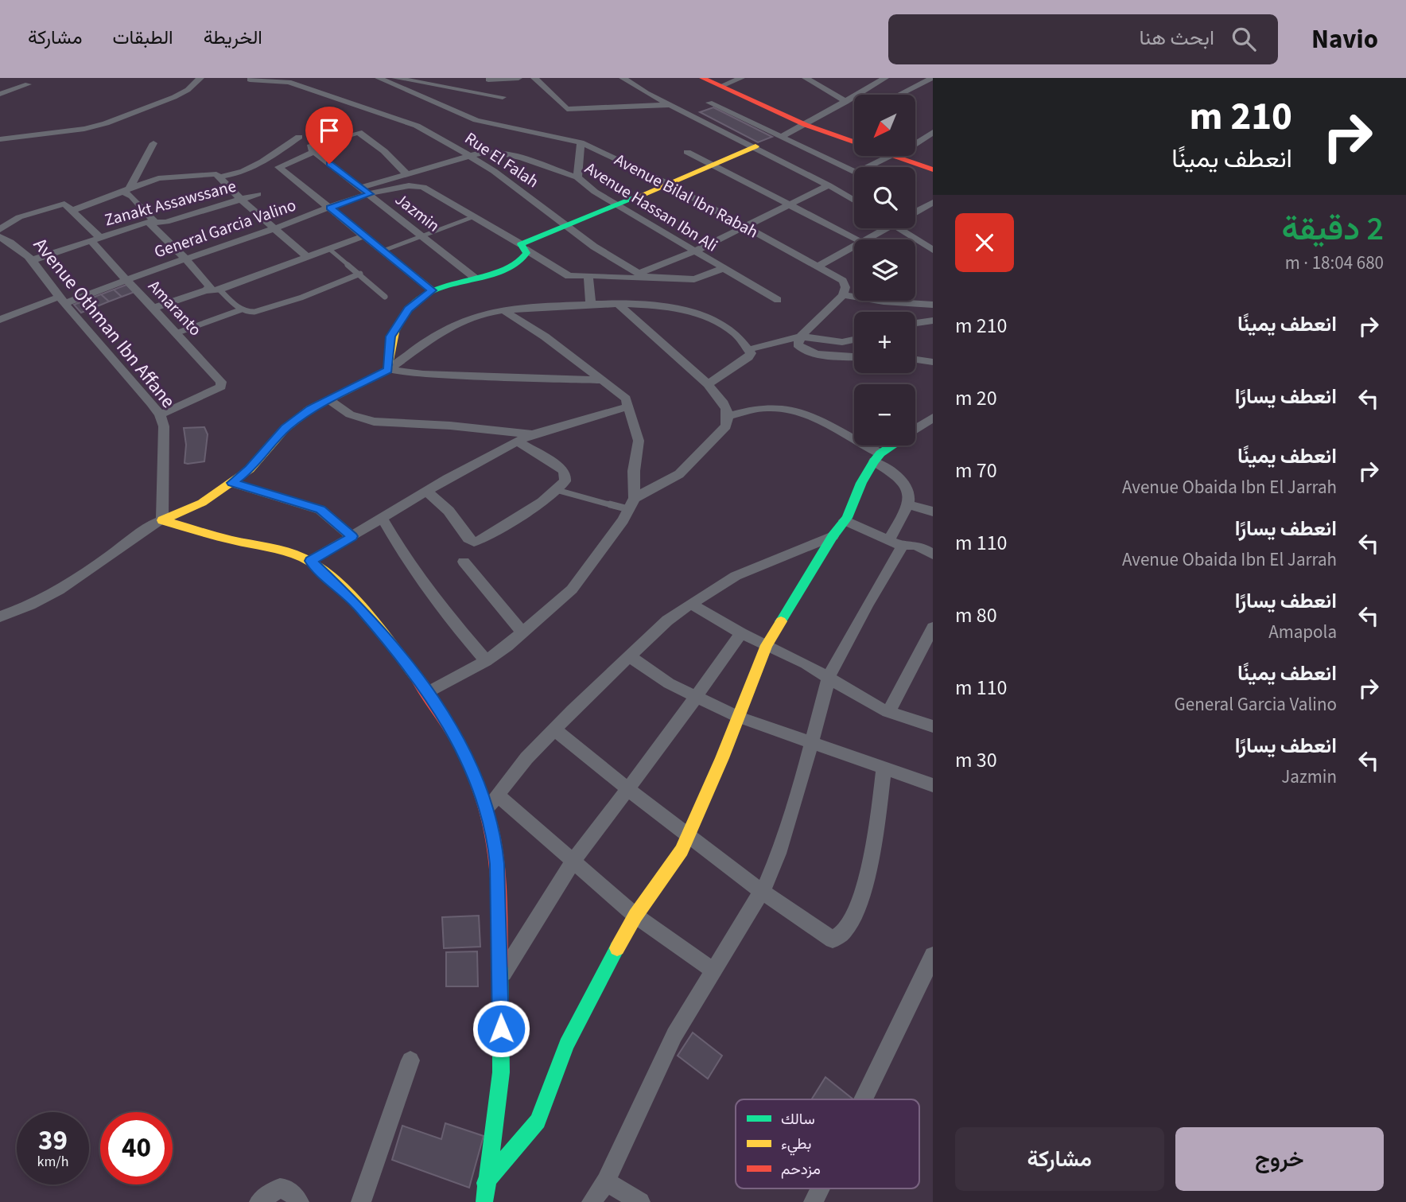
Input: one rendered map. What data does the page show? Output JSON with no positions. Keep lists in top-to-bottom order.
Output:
{
  "streets": {
    "street": [
      "Rue El Falah",
      "Avenue Bilal Ibn Rabah",
      "Zanakt Assawssane",
      "Avenue Hassan Ibn Ali",
      "Jazmin",
      "General Garcia Valino",
      "Amaranto",
      "Avenue Othman Ibn Affane"
    ]
  },
  "crossings": [
    ["Rue El Falah", "Avenue Hassan Ibn Ali"],
    ["Rue El Falah", "General Garcia Valino"],
    ["Zanakt Assawssane", "Amaranto"],
    ["Zanakt Assawssane", "Avenue Othman Ibn Affane"],
    ["Avenue Hassan Ibn Ali", "Jazmin"],
    ["Jazmin", "General Garcia Valino"],
    ["General Garcia Valino", "Amaranto"],
    ["General Garcia Valino", "Avenue Othman Ibn Affane"],
    ["Amaranto", "Avenue Othman Ibn Affane"]
  ],
  "legend": ["سالك", "بطيء", "مزدحم"],
  "north": "bottom left",
  "page": {
    "header": "Navio",
    "search": "ابحث هنا",
    "nav": ["الخريطة", "الطبقات", "مشاركة"],
    "turn": ["210 m", "انعطف يمينًا"],
    "map_buttons": ["+", "−"],
    "heading": ["2 دقيقة", "680 m · 18:04"],
    "list": [
      {
        "name": "انعطف يمينًا",
        "value": "210 m"
      },
      {
        "name": "انعطف يسارًا",
        "value": "20 m"
      },
      {
        "name": "انعطف يمينًا",
        "note": "Avenue Obaida Ibn El Jarrah",
        "value": "70 m"
      },
      {
        "name": "انعطف يسارًا",
        "note": "Avenue Obaida Ibn El Jarrah",
        "value": "110 m"
      },
      {
        "name": "انعطف يسارًا",
        "note": "Amapola",
        "value": "80 m"
      },
      {
        "name": "انعطف يمينًا",
        "note": "General Garcia Valino",
        "value": "110 m"
      },
      {
        "name": "انعطف يسارًا",
        "note": "Jazmin",
        "value": "30 m"
      }
    ],
    "speed": "39 km/h",
    "limit": "40",
    "buttons": ["خروج", "مشاركة"]
  }
}
